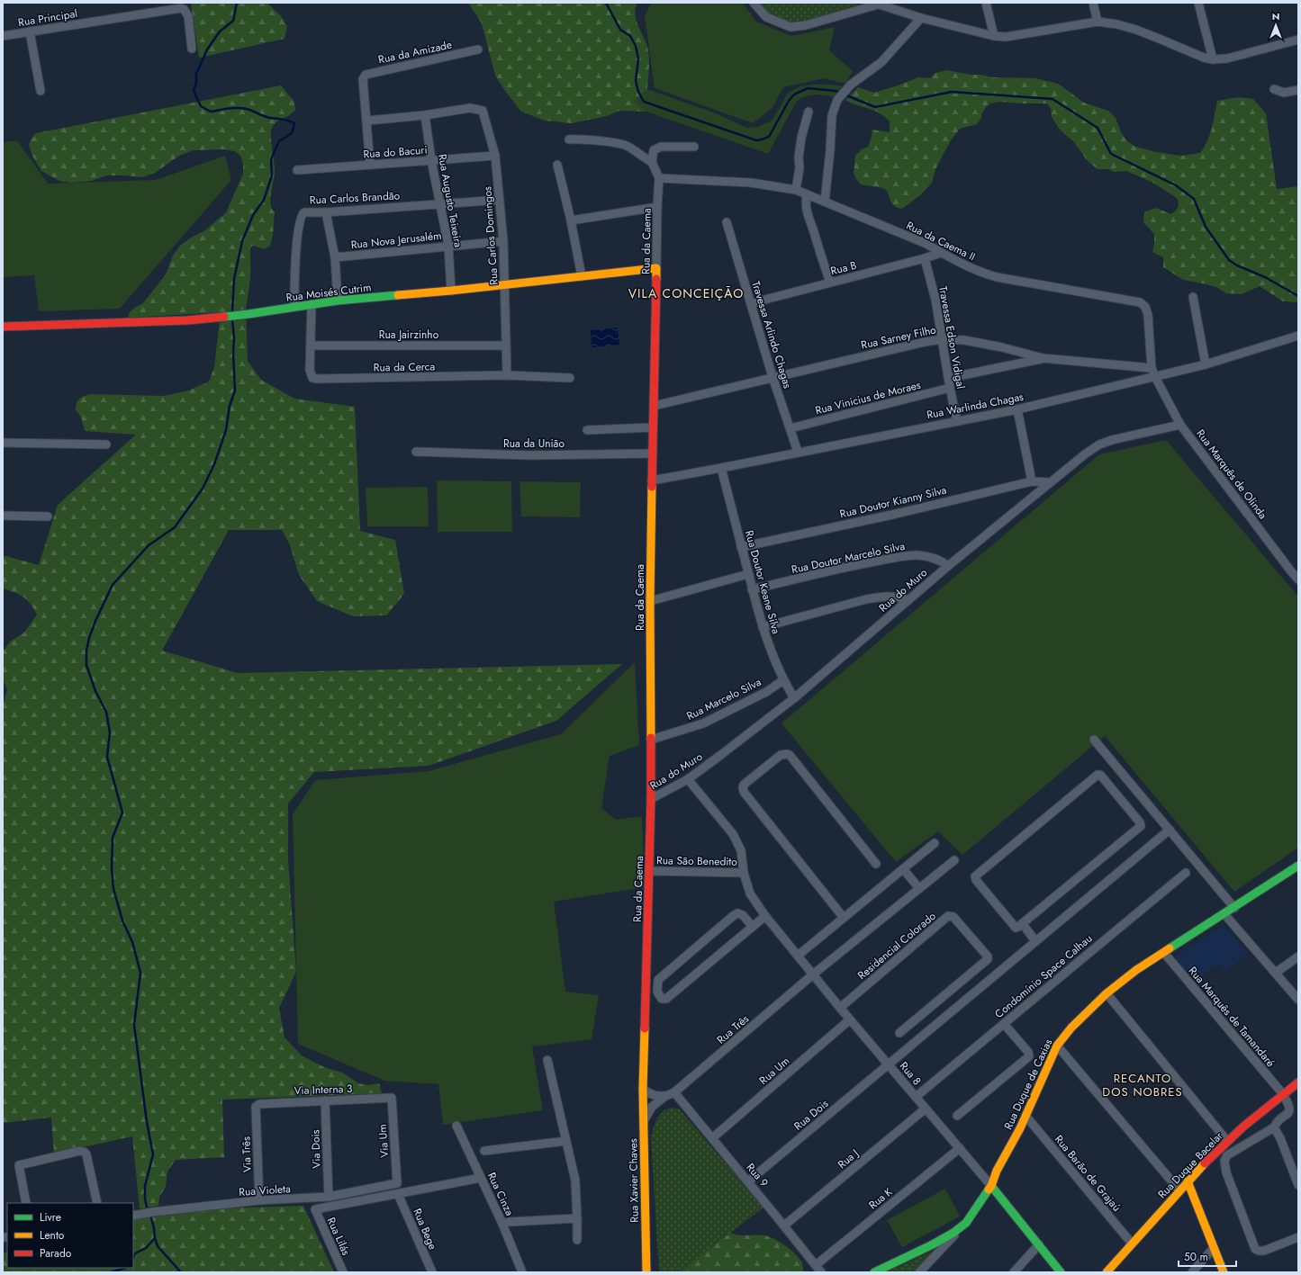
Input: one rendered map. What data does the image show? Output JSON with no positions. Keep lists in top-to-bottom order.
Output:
{
  "streets": {
    "street": [
      "Rua Principal",
      "Rua da Amizade",
      "Rua do Bacuri",
      "Rua Carlos Brandão",
      "Rua Augusto Teixeira",
      "Rua Carlos Domingos",
      "Rua Nova Jerusalém",
      "Rua da Caema",
      "Rua da Caema II",
      "Rua B",
      "Rua Moisés Cutrim",
      "Rua Jairzinho",
      "Travessa Arlindo Chagas",
      "Rua Sarney Filho",
      "Travessa Edson Vidigal",
      "Rua da Cerca",
      "Rua Vinicius de Moraes",
      "Rua Warlinda Chagas",
      "Rua da União",
      "Rua Marquês de Olinda",
      "Rua Doutor Kianny Silva",
      "Rua Doutor Marcelo Silva",
      "Rua Doutor Keane Silva",
      "Rua do Muro",
      "Rua Marcelo Silva",
      "Rua São Benedito",
      "Residencial Colorado",
      "Condomínio Space Calhau",
      "Rua Marquês de Tamandaré",
      "Rua Três",
      "Rua Um",
      "Rua 8",
      "Rua Duque de Caxias",
      "Via Interna 3",
      "Rua Dois",
      "Via Um",
      "Via Dois",
      "Via Três",
      "Rua J",
      "Rua Duque Bacelar",
      "Rua Barão de Grajaú",
      "Rua 9",
      "Rua Xavier Chaves",
      "Rua Violeta",
      "Rua Cinza",
      "Rua K",
      "Rua Bege",
      "Rua Lilás"
    ]
  },
  "crossings": [
    ["Rua do Bacuri", "Rua Augusto Teixeira"],
    ["Rua do Bacuri", "Rua Carlos Domingos"],
    ["Rua Carlos Brandão", "Rua Augusto Teixeira"],
    ["Rua Carlos Brandão", "Rua Moisés Cutrim"],
    ["Rua Augusto Teixeira", "Rua Carlos Domingos"],
    ["Rua Augusto Teixeira", "Rua Nova Jerusalém"],
    ["Rua Augusto Teixeira", "Rua Moisés Cutrim"],
    ["Rua Carlos Domingos", "Rua Nova Jerusalém"],
    ["Rua Carlos Domingos", "Rua Moisés Cutrim"],
    ["Rua Carlos Domingos", "Rua Jairzinho"],
    ["Rua Carlos Domingos", "Rua da Cerca"],
    ["Rua da Caema", "Rua da Caema II"],
    ["Rua da Caema", "Rua Moisés Cutrim"],
    ["Rua da Caema", "Rua Sarney Filho"],
    ["Rua da Caema", "Rua Warlinda Chagas"],
    ["Rua da Caema", "Rua da União"],
    ["Rua da Caema", "Rua do Muro"],
    ["Rua da Caema", "Rua Marcelo Silva"],
    ["Rua da Caema", "Rua São Benedito"],
    ["Rua da Caema", "Rua Xavier Chaves"],
    ["Rua da Caema II", "Rua B"],
    ["Rua da Caema II", "Rua Sarney Filho"],
    ["Rua da Caema II", "Rua Warlinda Chagas"],
    ["Rua da Caema II", "Rua Marquês de Olinda"],
    ["Rua B", "Travessa Arlindo Chagas"],
    ["Rua B", "Travessa Edson Vidigal"],
    ["Rua Moisés Cutrim", "Rua da Cerca"],
    ["Rua Jairzinho", "Rua da Cerca"],
    ["Travessa Arlindo Chagas", "Rua Sarney Filho"],
    ["Travessa Arlindo Chagas", "Rua Vinicius de Moraes"],
    ["Travessa Arlindo Chagas", "Rua Warlinda Chagas"],
    ["Rua Sarney Filho", "Travessa Edson Vidigal"],
    ["Travessa Edson Vidigal", "Rua Vinicius de Moraes"],
    ["Travessa Edson Vidigal", "Rua Warlinda Chagas"],
    ["Rua Warlinda Chagas", "Rua Marquês de Olinda"],
    ["Rua Warlinda Chagas", "Rua Doutor Keane Silva"],
    ["Rua Marquês de Olinda", "Rua do Muro"],
    ["Rua Doutor Kianny Silva", "Rua Doutor Keane Silva"],
    ["Rua Doutor Kianny Silva", "Rua do Muro"],
    ["Rua Doutor Marcelo Silva", "Rua Doutor Keane Silva"],
    ["Rua Doutor Marcelo Silva", "Rua do Muro"],
    ["Rua Doutor Keane Silva", "Rua do Muro"],
    ["Rua Doutor Keane Silva", "Rua Marcelo Silva"],
    ["Rua do Muro", "Rua 8"],
    ["Rua São Benedito", "Rua 8"],
    ["Residencial Colorado", "Rua 8"],
    ["Condomínio Space Calhau", "Rua 8"],
    ["Rua Marquês de Tamandaré", "Rua Duque de Caxias"],
    ["Rua Marquês de Tamandaré", "Rua Duque Bacelar"],
    ["Rua Três", "Rua 8"],
    ["Rua Três", "Rua 9"],
    ["Rua Três", "Rua Xavier Chaves"],
    ["Rua Um", "Rua 8"],
    ["Rua Um", "Rua 9"],
    ["Rua 8", "Rua Duque de Caxias"],
    ["Rua 8", "Rua Dois"],
    ["Rua 8", "Rua J"],
    ["Rua 8", "Rua K"],
    ["Rua Duque de Caxias", "Rua Barão de Grajaú"],
    ["Via Interna 3", "Via Um"],
    ["Via Interna 3", "Via Dois"],
    ["Via Interna 3", "Via Três"],
    ["Rua Dois", "Rua 9"],
    ["Via Um", "Rua Violeta"],
    ["Via Dois", "Rua Violeta"],
    ["Via Três", "Rua Violeta"],
    ["Rua J", "Rua 9"],
    ["Rua Duque Bacelar", "Rua Barão de Grajaú"],
    ["Rua 9", "Rua K"],
    ["Rua Bege", "Rua Lilás"]
  ],
  "districts": ["VILA CONCEIÇÃO", "RECANTO DOS NOBRES"],
  "legend": ["Livre", "Lento", "Parado"],
  "scale_bar": "50 m",
  "north": "top"
}
